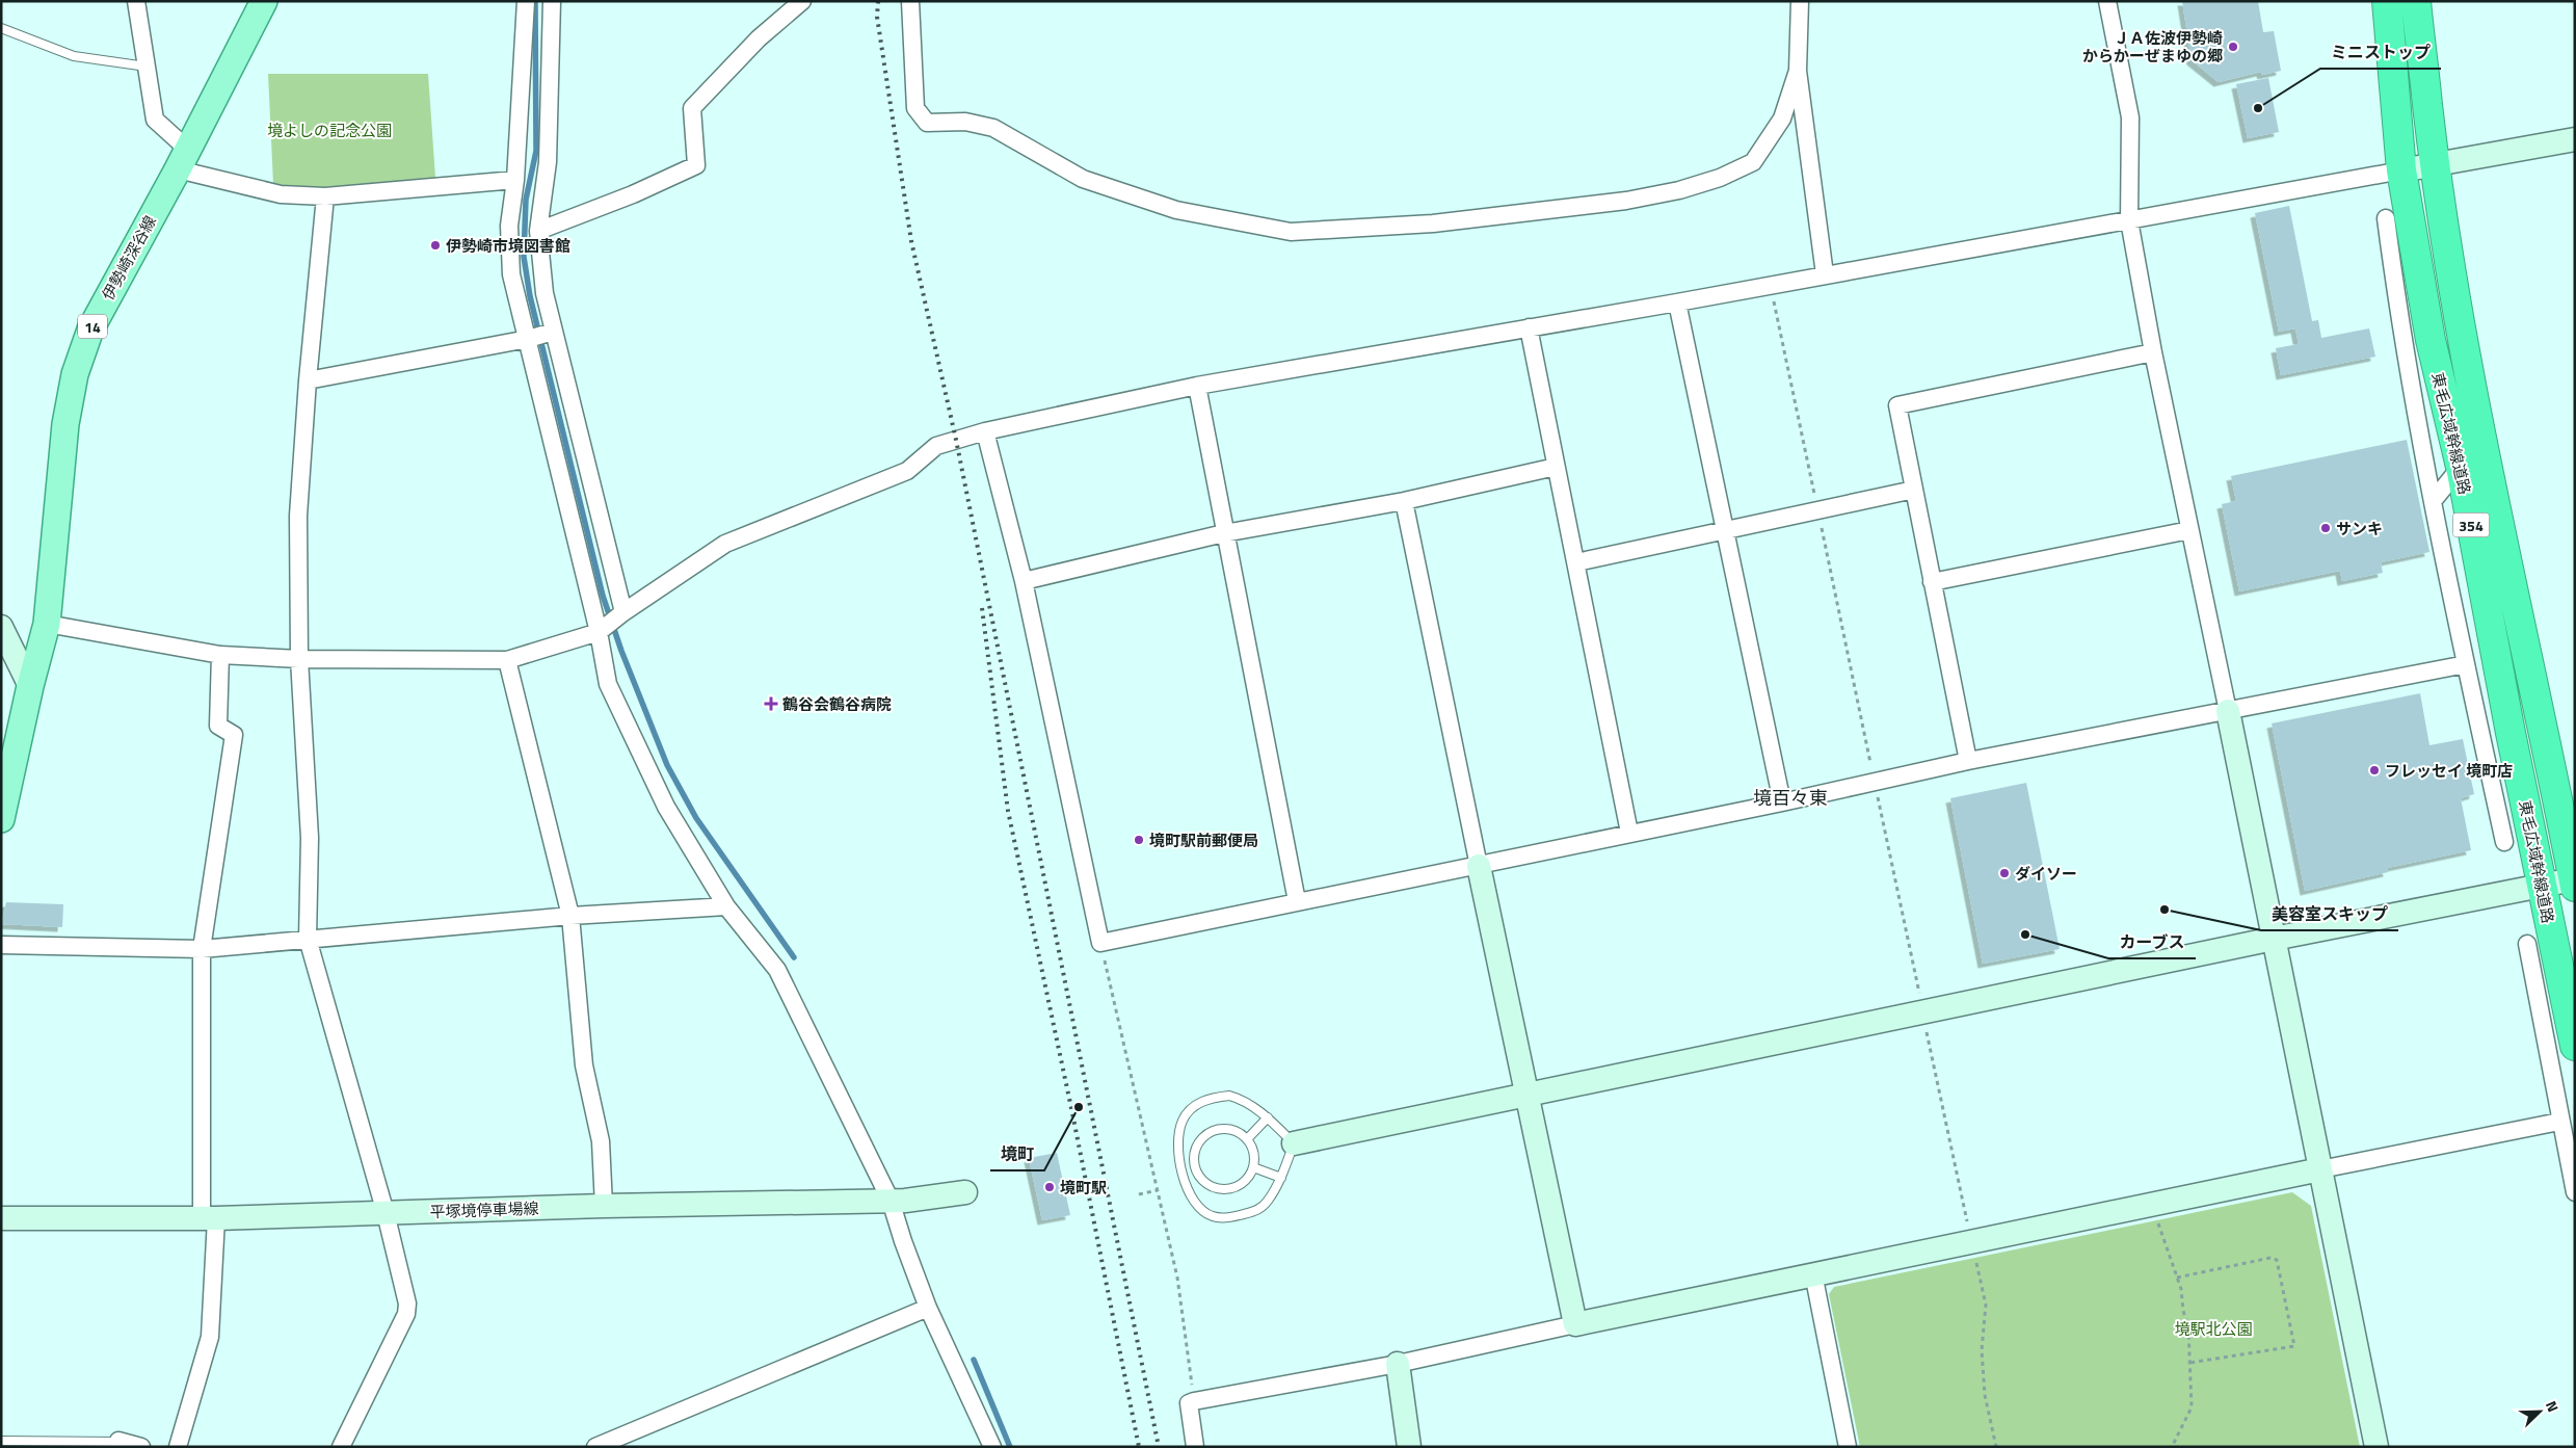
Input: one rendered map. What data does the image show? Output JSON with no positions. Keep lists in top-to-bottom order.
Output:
{
  "streets": {
    "highway": ["東毛広域幹線道路", "354"],
    "main road": ["伊勢崎深谷線", "14"],
    "street": ["平塚境停車場線"]
  },
  "crossings": [
    ["伊勢崎深谷線", "14"]
  ],
  "districts": ["境百々東"],
  "parks": ["境よしの記念公園", "境駅北公園"],
  "places": {
    "other": [
      "ＪＡ佐波伊勢崎 からかーぜまゆの郷",
      "ミニストップ",
      "伊勢崎市境図書館",
      "サンキ",
      "フレッセイ 境町店",
      "境町駅前郵便局",
      "ダイソー",
      "美容室スキップ",
      "カーブス",
      "境町",
      "境町駅"
    ],
    "health": ["鶴谷会鶴谷病院"]
  },
  "north": "top right"
}
